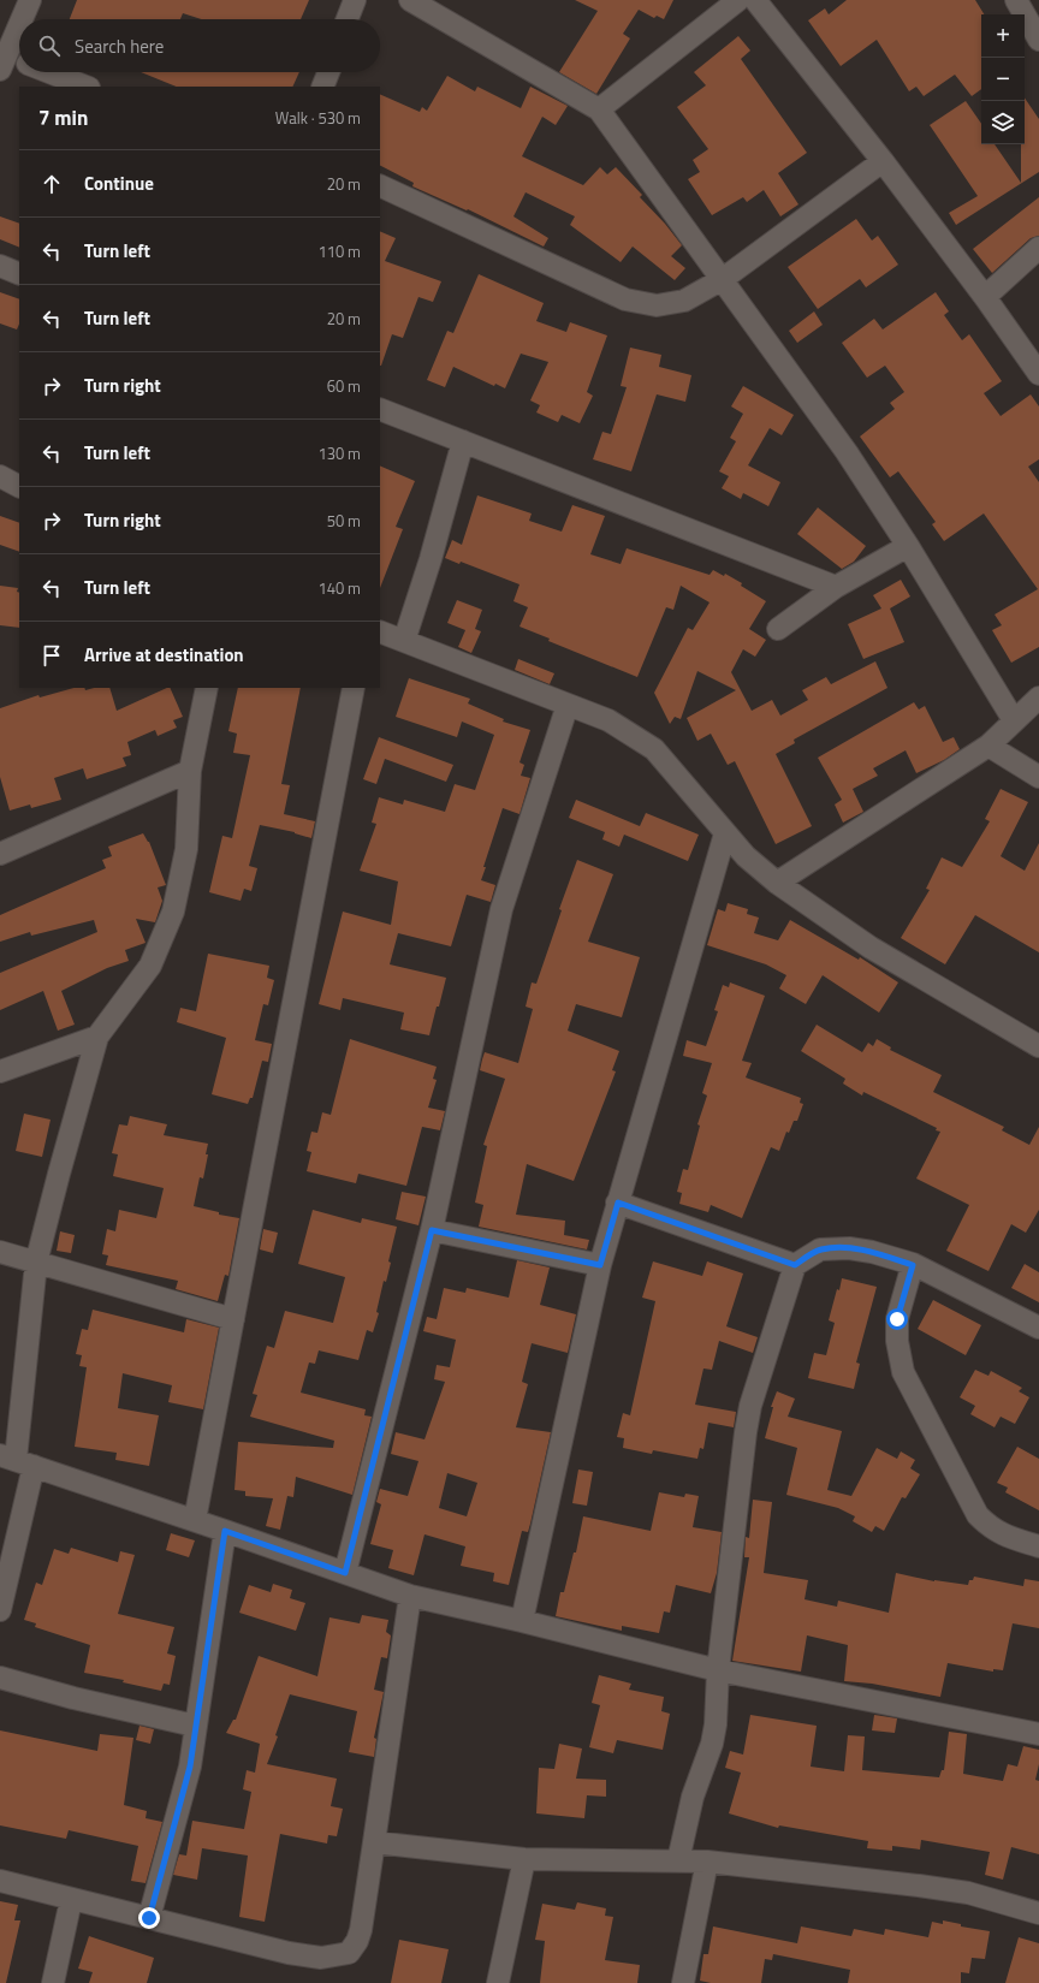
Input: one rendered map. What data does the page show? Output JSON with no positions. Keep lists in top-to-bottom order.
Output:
{
  "page": {
    "map_buttons": ["+", "−"],
    "search": "Search here",
    "heading": ["7 min", "Walk · 530 m"],
    "list": [
      ["Continue", "20 m"],
      ["Turn left", "110 m"],
      ["Turn left", "20 m"],
      ["Turn right", "60 m"],
      ["Turn left", "130 m"],
      ["Turn right", "50 m"],
      ["Turn left", "140 m"],
      "Arrive at destination"
    ]
  }
}
